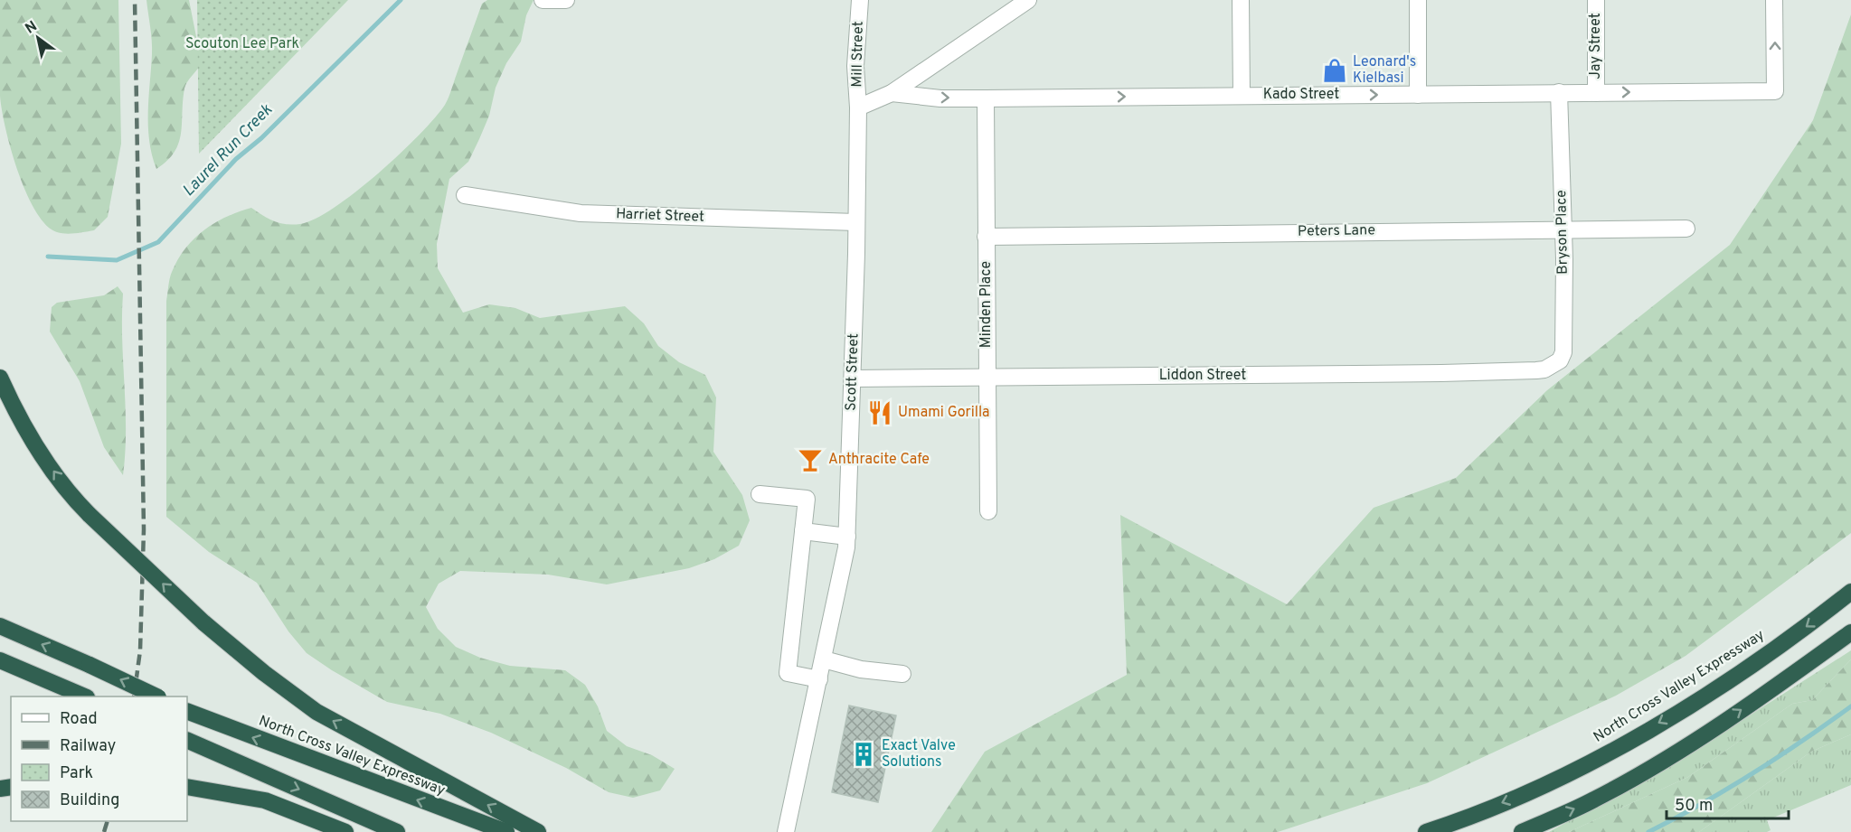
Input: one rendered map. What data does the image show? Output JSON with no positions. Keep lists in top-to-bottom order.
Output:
{
  "streets": {
    "highway": ["North Cross Valley Expressway"],
    "street": [
      "Jay Street",
      "Mill Street",
      "Kado Street",
      "Harriet Street",
      "Peters Lane",
      "Bryson Place",
      "Minden Place",
      "Scott Street",
      "Liddon Street"
    ]
  },
  "crossings": [
    ["Jay Street", "Kado Street"],
    ["Mill Street", "Scott Street"],
    ["Kado Street", "Bryson Place"],
    ["Kado Street", "Minden Place"],
    ["Harriet Street", "Scott Street"],
    ["Peters Lane", "Bryson Place"],
    ["Peters Lane", "Minden Place"],
    ["Bryson Place", "Liddon Street"],
    ["Minden Place", "Liddon Street"],
    ["Scott Street", "Liddon Street"]
  ],
  "one_way": ["Kado Street"],
  "water": ["Laurel Run Creek"],
  "parks": ["Scouton Lee Park"],
  "places": {
    "shop": ["Leonard's Kielbasi"],
    "restaurant": ["Umami Gorilla"],
    "bar": ["Anthracite Cafe"],
    "building": ["Exact Valve Solutions"]
  },
  "legend": [
    "Road",
    "Railway",
    "Park",
    "Building"
  ],
  "scale_bar": "50 m",
  "north": "top left"
}
